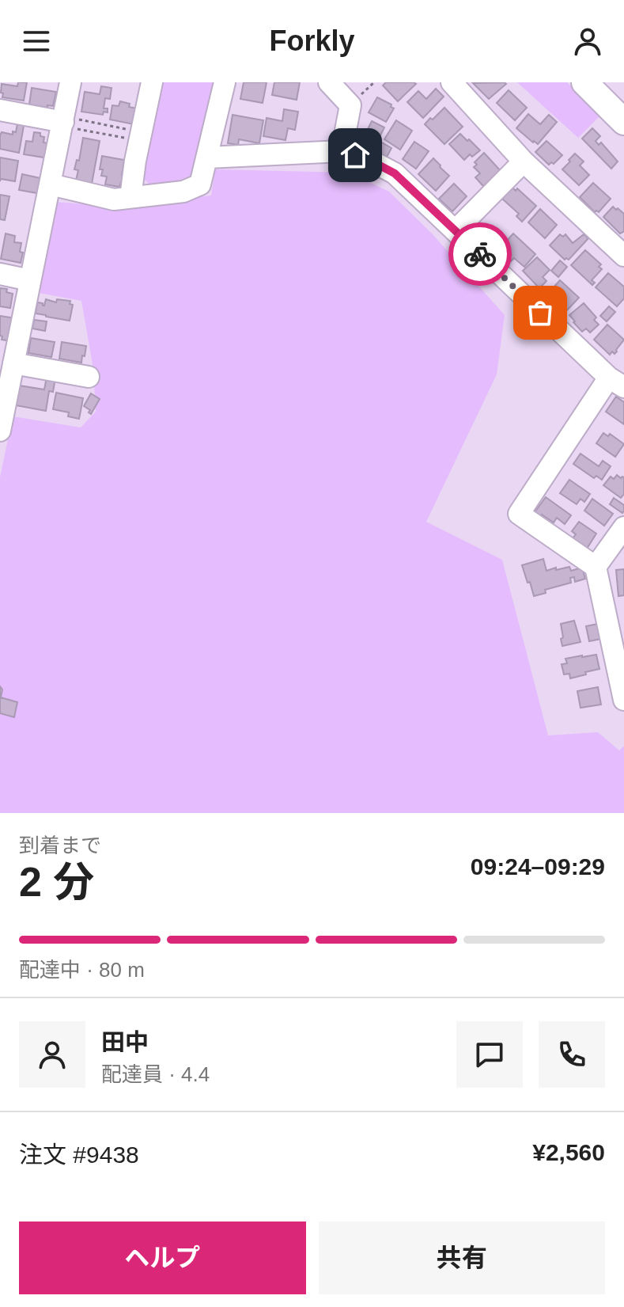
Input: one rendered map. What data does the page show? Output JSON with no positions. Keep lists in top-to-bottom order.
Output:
{
  "page": {
    "header": "Forkly",
    "heading": ["2 分", "到着まで", "09:24–09:29"],
    "panel": [
      "田中",
      "配達員 · 4.4",
      "注文 #9438",
      "¥2,560"
    ],
    "bar": "配達中 · 80 m",
    "buttons": ["ヘルプ", "共有"]
  }
}
